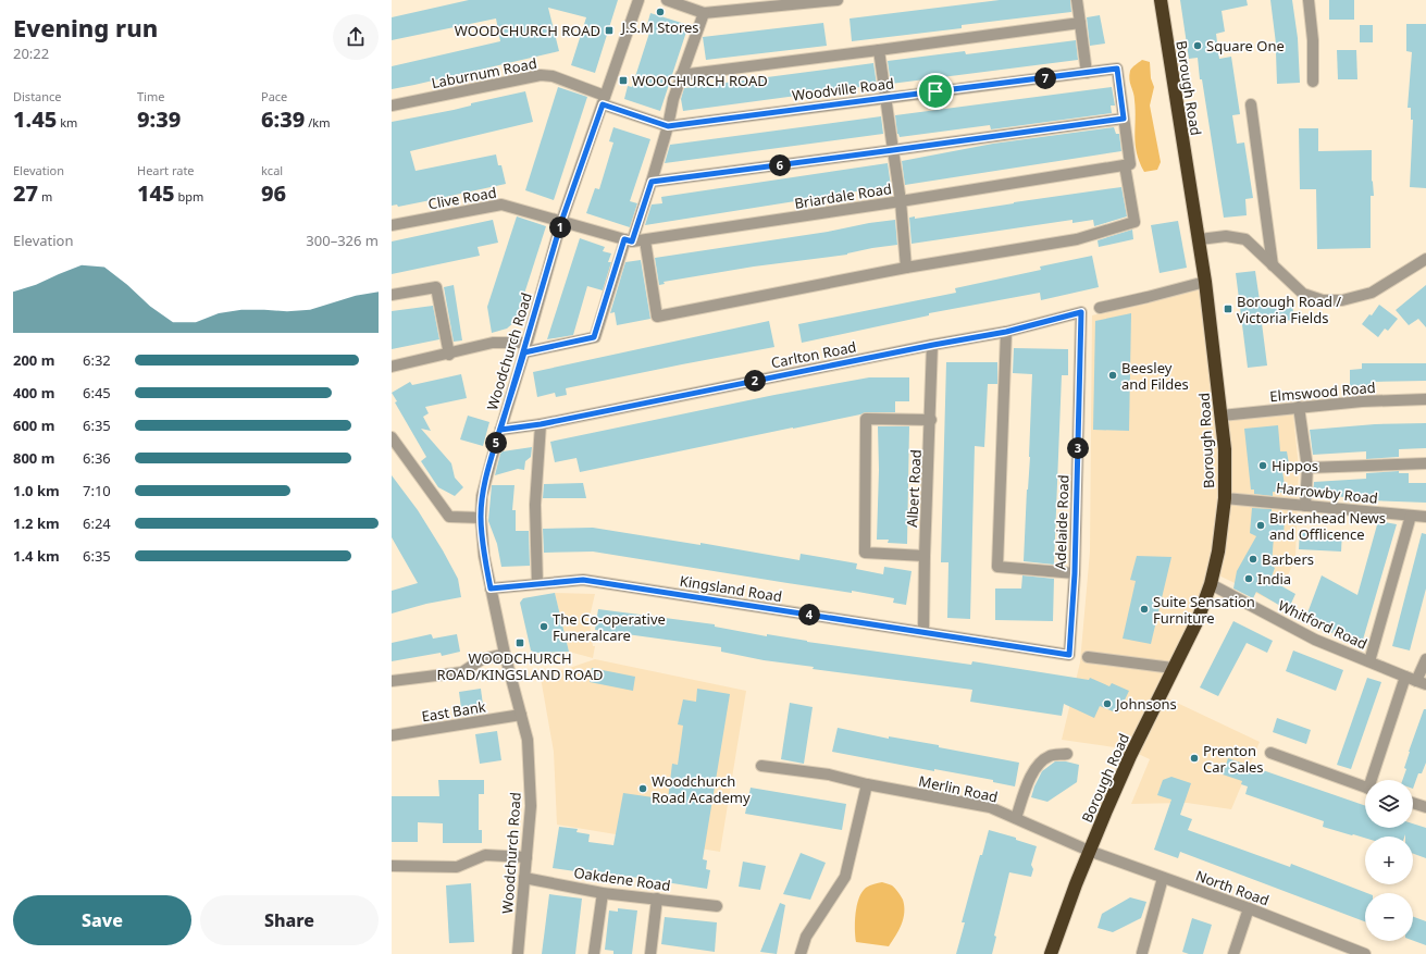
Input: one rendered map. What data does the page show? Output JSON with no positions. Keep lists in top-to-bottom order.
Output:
{
  "streets": {
    "highway": ["Borough Road"],
    "street": [
      "Laburnum Road",
      "Woodville Road",
      "Briardale Road",
      "Clive Road",
      "Woodchurch Road",
      "Carlton Road",
      "Elmswood Road",
      "Albert Road",
      "Harrowby Road",
      "Adelaide Road",
      "Kingsland Road",
      "Whitford Road",
      "East Bank",
      "Merlin Road",
      "Oakdene Road",
      "North Road"
    ]
  },
  "crossings": [
    ["Laburnum Road", "Woodville Road"],
    ["Laburnum Road", "Woodchurch Road"],
    ["Borough Road", "Elmswood Road"],
    ["Borough Road", "Harrowby Road"],
    ["Borough Road", "Whitford Road"],
    ["Borough Road", "Merlin Road"],
    ["Borough Road", "North Road"],
    ["Woodville Road", "Woodchurch Road"],
    ["Briardale Road", "Clive Road"],
    ["Briardale Road", "Woodchurch Road"],
    ["Clive Road", "Woodchurch Road"],
    ["Woodchurch Road", "Carlton Road"],
    ["Woodchurch Road", "Kingsland Road"],
    ["Woodchurch Road", "East Bank"],
    ["Woodchurch Road", "Oakdene Road"],
    ["Carlton Road", "Albert Road"],
    ["Carlton Road", "Adelaide Road"],
    ["Albert Road", "Kingsland Road"],
    ["Adelaide Road", "Kingsland Road"],
    ["Merlin Road", "North Road"]
  ],
  "places": {
    "other": [
      "J.S.M Stores",
      "Square One",
      "Beesley and Fildes",
      "Hippos",
      "Birkenhead News and Offlicence",
      "Barbers",
      "India",
      "Suite Sensation Furniture",
      "The Co-operative Funeralcare",
      "Johnsons",
      "Prenton Car Sales",
      "Woodchurch Road Academy"
    ],
    "transit": [
      "WOODCHURCH ROAD",
      "WOOCHURCH ROAD",
      "Borough Road / Victoria Fields",
      "WOODCHURCH ROAD/KINGSLAND ROAD"
    ]
  },
  "page": {
    "heading": ["Evening run", "20:22"],
    "pins": [
      "7",
      "6",
      "1",
      "2",
      "5",
      "3",
      "4"
    ],
    "stats": [
      ["Distance", "1.45 km"],
      ["Time", "9:39"],
      ["Pace", "6:39 /km"],
      ["Elevation", "27 m"],
      ["Heart rate", "145 bpm"],
      ["kcal", "96"]
    ],
    "chart": ["Elevation", "300–326 m"],
    "list": [
      {
        "name": "200 m",
        "note": "6:32"
      },
      {
        "name": "400 m",
        "note": "6:45"
      },
      {
        "name": "600 m",
        "note": "6:35"
      },
      {
        "name": "800 m",
        "note": "6:36"
      },
      {
        "name": "1.0 km",
        "note": "7:10"
      },
      {
        "name": "1.2 km",
        "note": "6:24"
      },
      {
        "name": "1.4 km",
        "note": "6:35"
      }
    ],
    "map_buttons": ["+", "−"],
    "buttons": ["Save", "Share"]
  }
}
